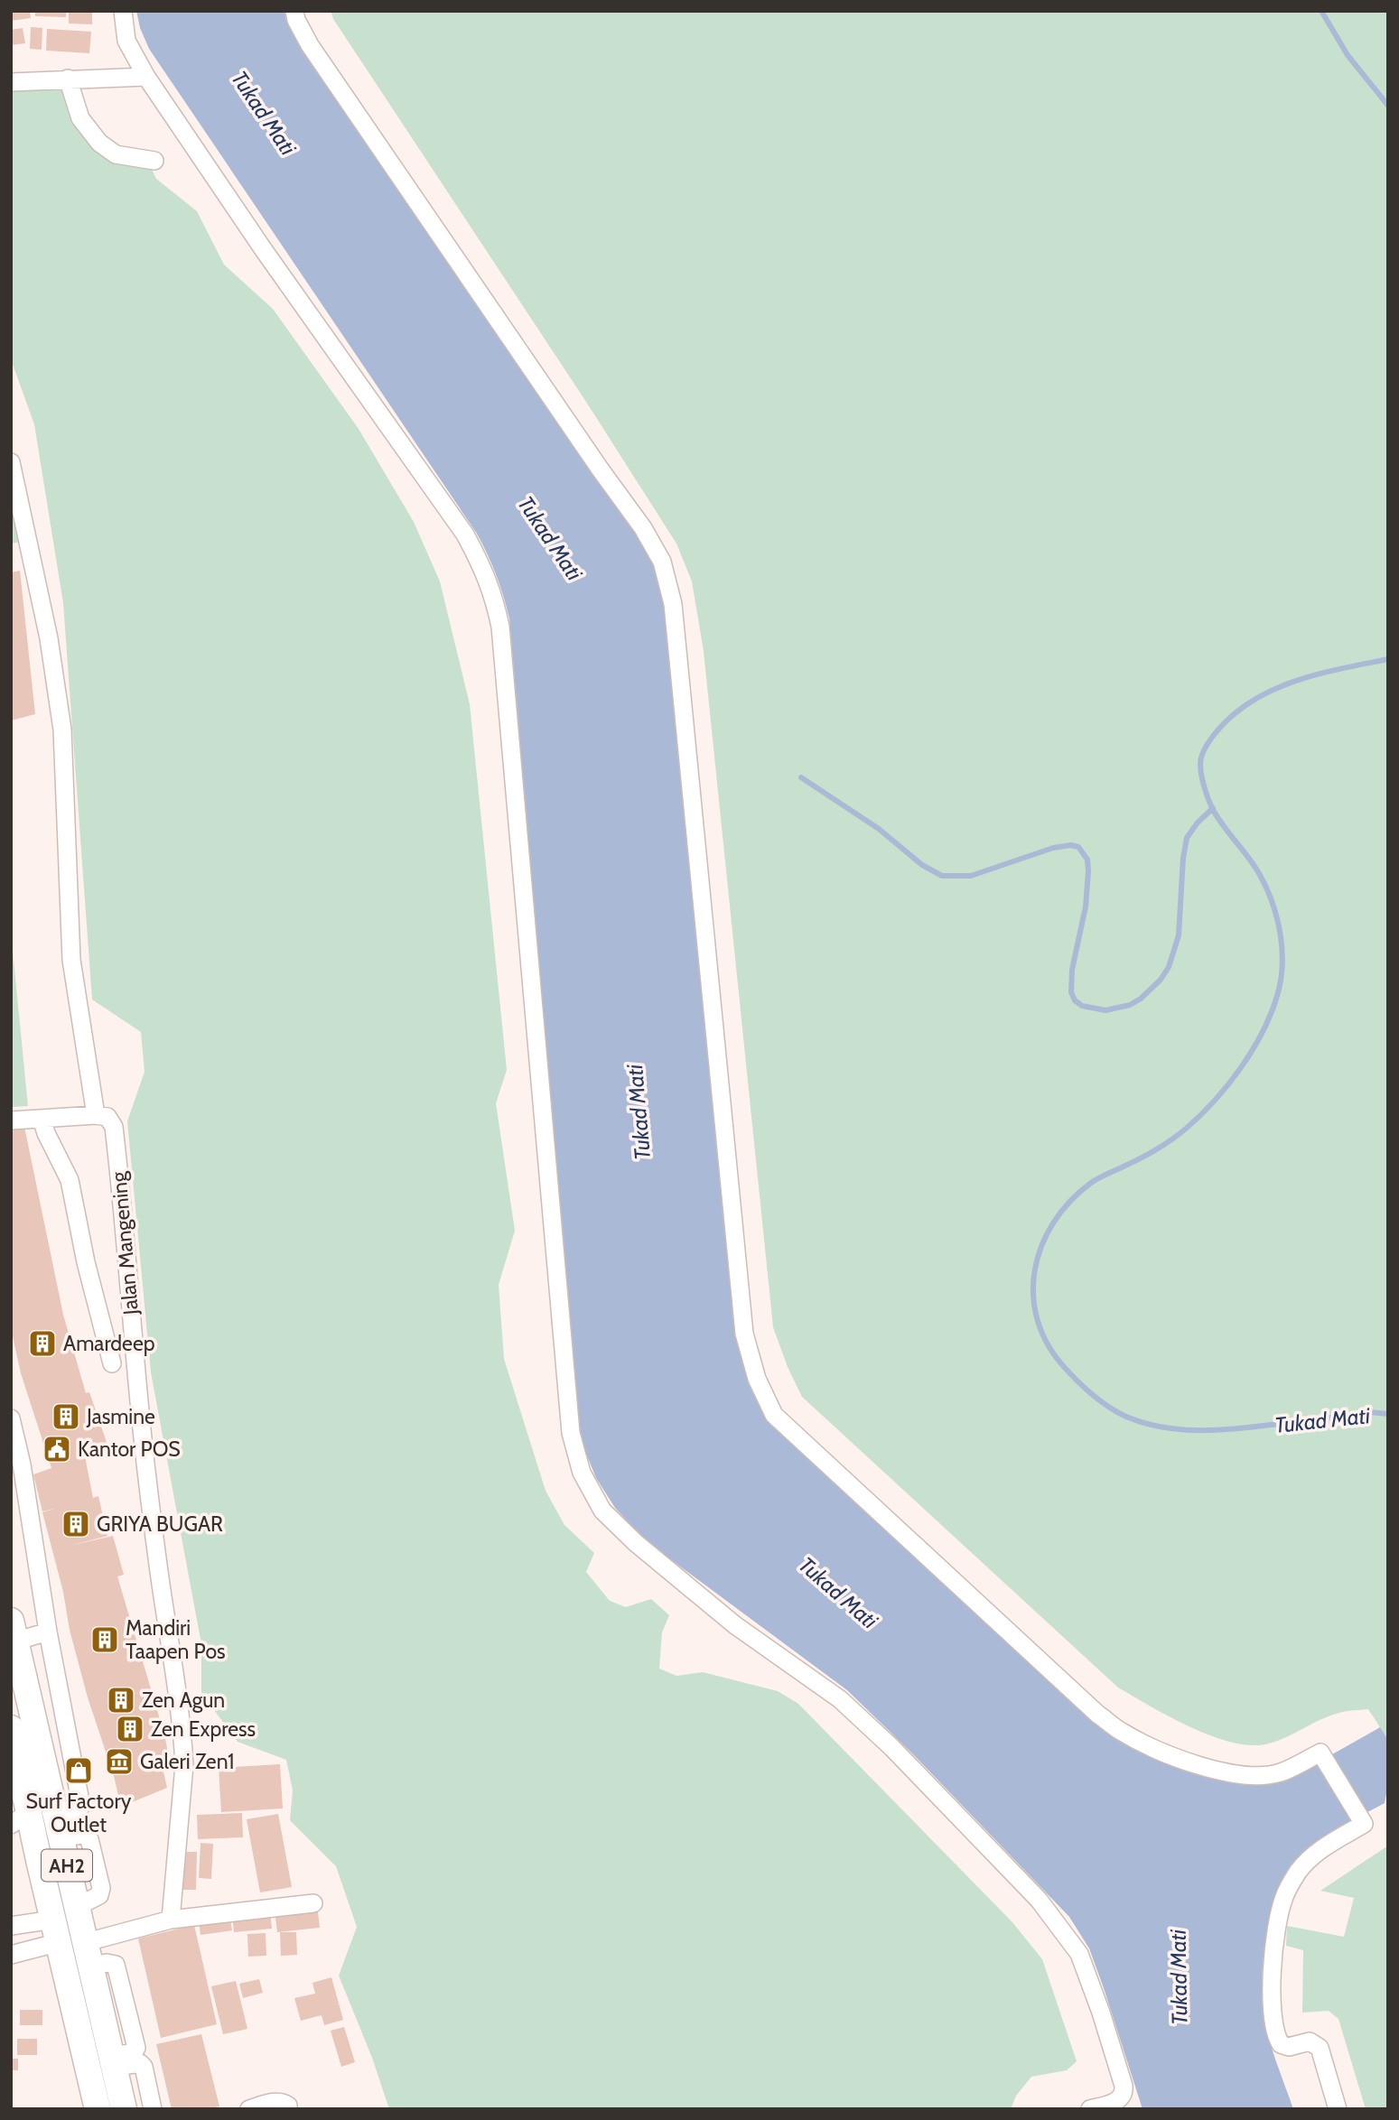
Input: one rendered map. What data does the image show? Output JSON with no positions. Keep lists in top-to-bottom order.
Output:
{
  "streets": {
    "highway": ["AH2"],
    "street": ["Jalan Mangening"]
  },
  "water": ["Tukad Mati"],
  "places": {
    "building": [
      "Amardeep",
      "Jasmine",
      "GRIYA BUGAR",
      "Mandiri Taapen Pos",
      "Zen Agun",
      "Zen Express"
    ],
    "public building": ["Kantor POS"],
    "museum": ["Galeri Zen1"],
    "shop": ["Surf Factory Outlet"]
  }
}
